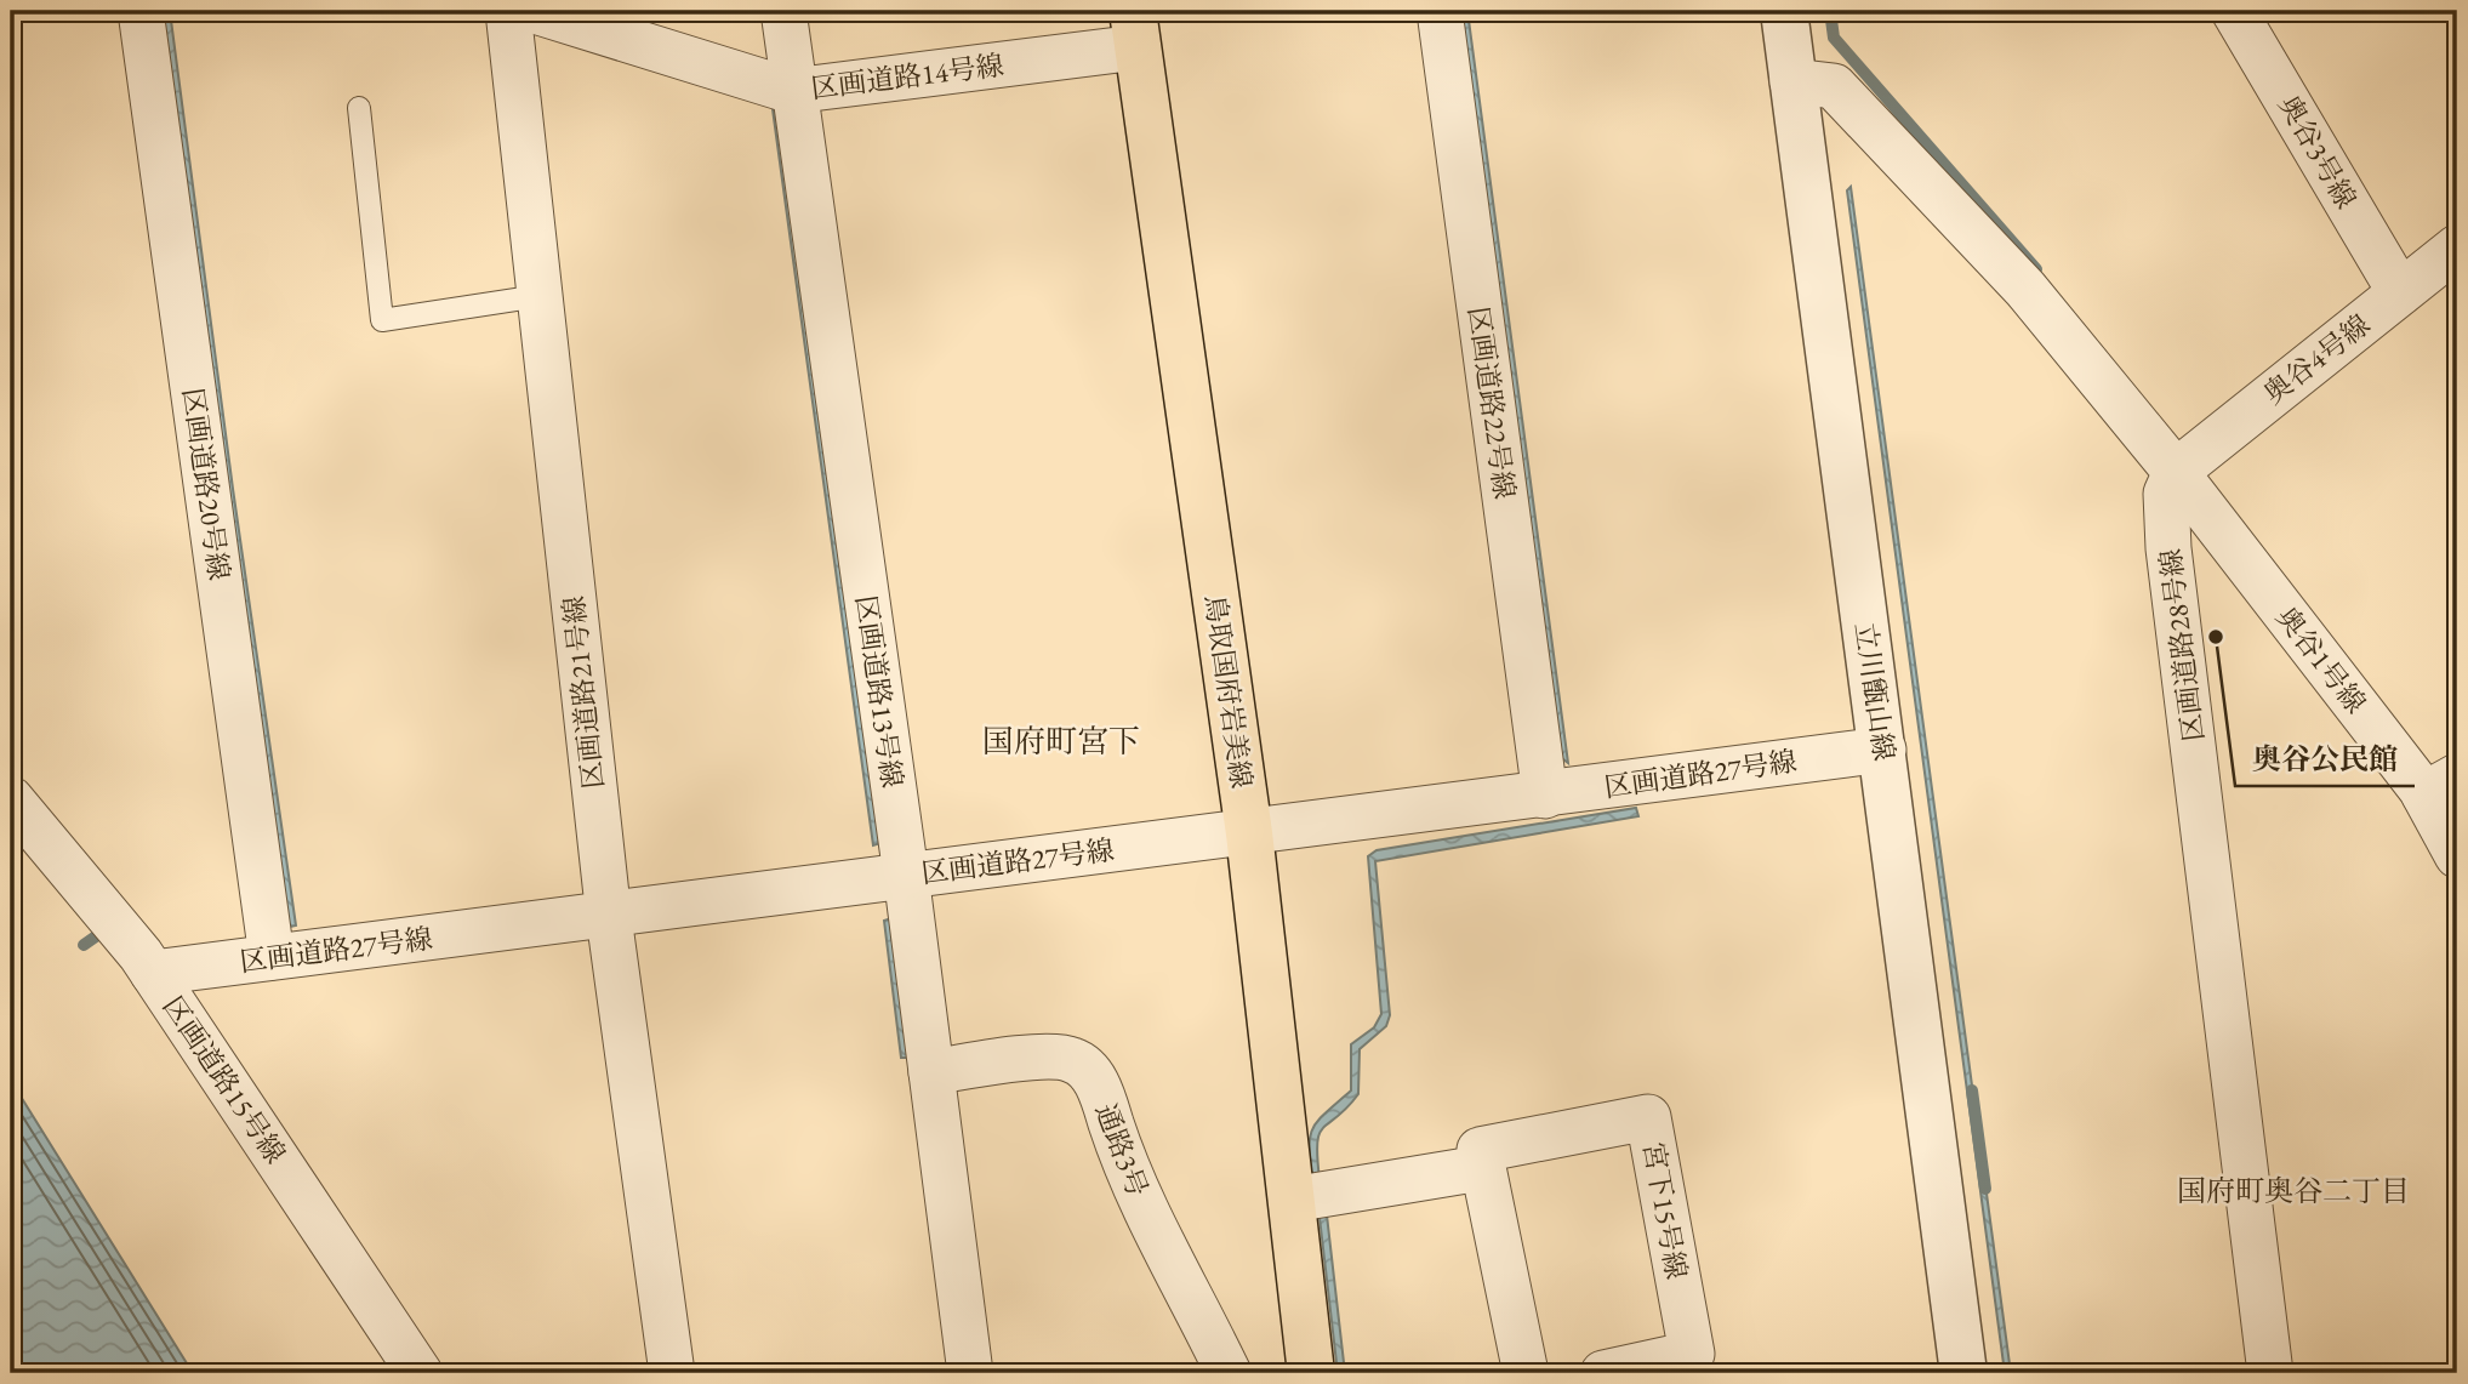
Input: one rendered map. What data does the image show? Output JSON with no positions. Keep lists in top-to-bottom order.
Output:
{
  "streets": {
    "main road": ["鳥取国府岩美線"],
    "street": [
      "区画道路14号線",
      "奥谷3号線",
      "奥谷4号線",
      "区画道路22号線",
      "区画道路20号線",
      "区画道路28号線",
      "奥谷1号線",
      "区画道路13号線",
      "立川甑山線",
      "区画道路21号線",
      "区画道路27号線",
      "区画道路15号線",
      "通路3号",
      "宮下15号線"
    ]
  },
  "crossings": [
    ["区画道路14号線", "区画道路13号線"],
    ["区画道路14号線", "鳥取国府岩美線"],
    ["奥谷3号線", "奥谷4号線"],
    ["奥谷4号線", "区画道路28号線"],
    ["奥谷4号線", "奥谷1号線"],
    ["区画道路22号線", "区画道路27号線"],
    ["区画道路20号線", "区画道路27号線"],
    ["区画道路28号線", "奥谷1号線"],
    ["区画道路13号線", "区画道路27号線"],
    ["区画道路13号線", "通路3号"],
    ["鳥取国府岩美線", "区画道路27号線"],
    ["立川甑山線", "区画道路27号線"],
    ["区画道路21号線", "区画道路27号線"],
    ["区画道路27号線", "区画道路15号線"]
  ],
  "districts": ["国府町宮下", "国府町奥谷二丁目"],
  "places": ["奥谷公民館"]
}
